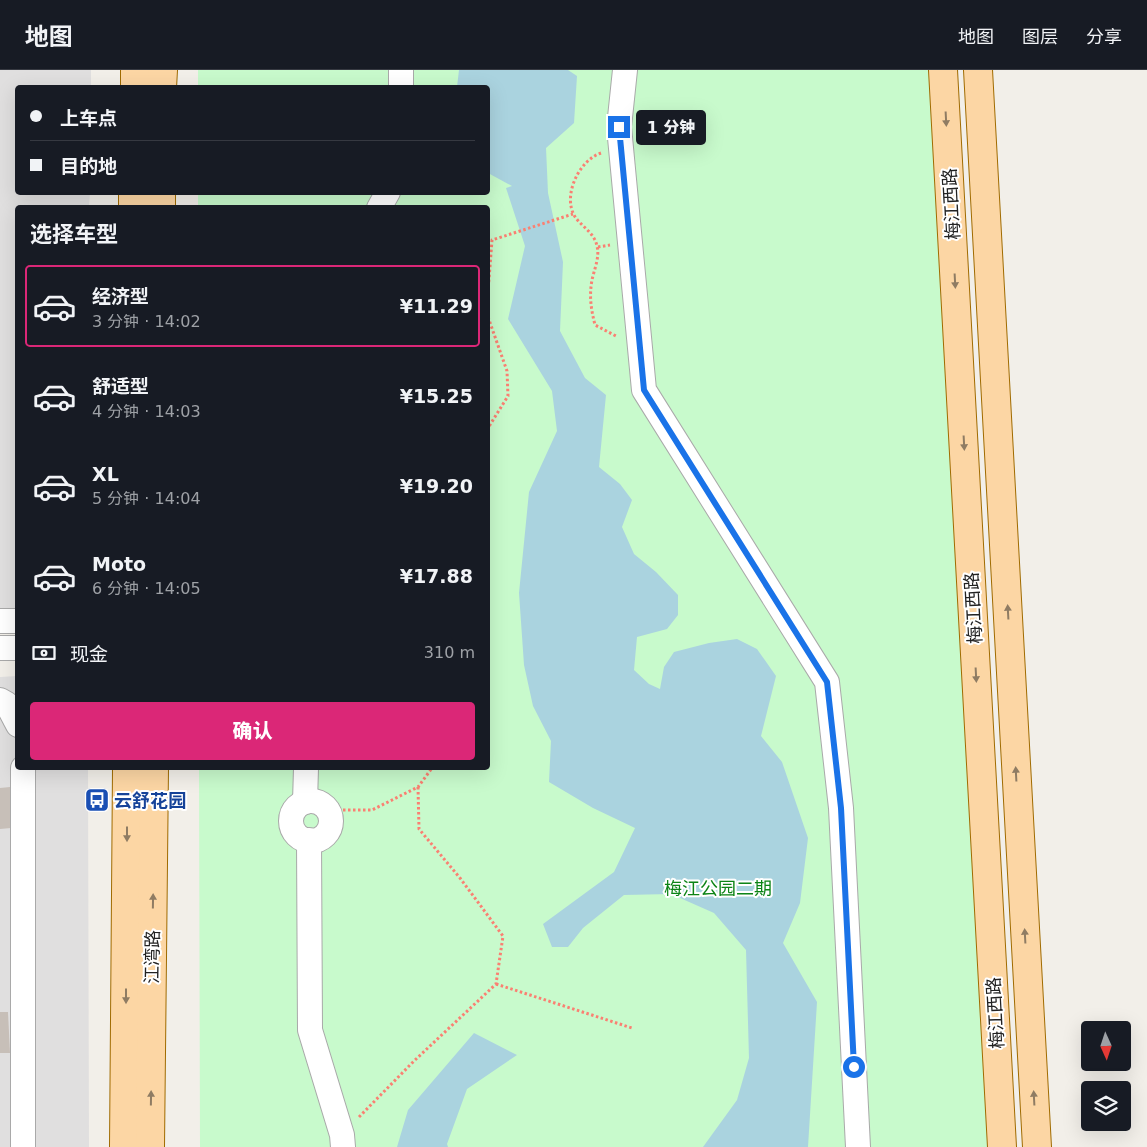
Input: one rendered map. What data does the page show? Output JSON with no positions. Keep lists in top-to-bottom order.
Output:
{
  "streets": {
    "main road": ["梅江西路", "江湾路"]
  },
  "parks": ["梅江公园二期"],
  "places": {
    "bus stop": ["云舒花园"]
  },
  "north": "bottom",
  "page": {
    "header": "地图",
    "nav": ["地图", "图层", "分享"],
    "banner": ["上车点", "目的地"],
    "bubble": "1 分钟",
    "heading": "选择车型",
    "list": [
      {
        "name": "经济型",
        "note": "3 分钟 · 14:02",
        "value": "¥11.29"
      },
      {
        "name": "舒适型",
        "note": "4 分钟 · 14:03",
        "value": "¥15.25"
      },
      {
        "name": "XL",
        "note": "5 分钟 · 14:04",
        "value": "¥19.20"
      },
      {
        "name": "Moto",
        "note": "6 分钟 · 14:05",
        "value": "¥17.88"
      }
    ],
    "pay": ["现金", "310 m"],
    "buttons": "确认"
  }
}
